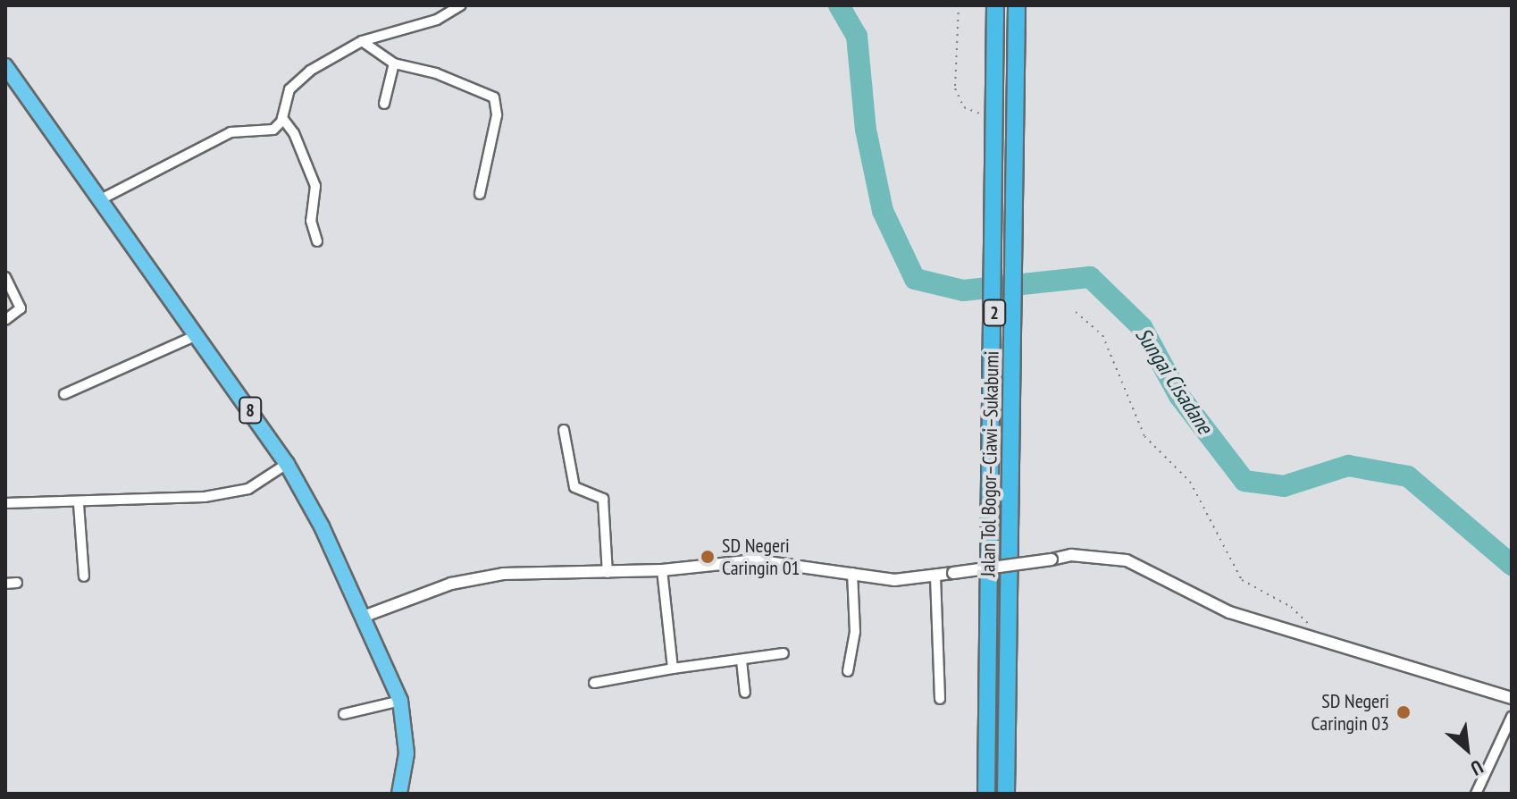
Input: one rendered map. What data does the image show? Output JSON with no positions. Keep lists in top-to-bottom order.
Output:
{
  "streets": {
    "highway": ["2", "8", "Jalan Tol Bogor–Ciawi–Sukabumi"]
  },
  "water": ["Sungai Cisadane"],
  "places": ["SD Negeri Caringin 01", "SD Negeri Caringin 03"],
  "north": "bottom right"
}
